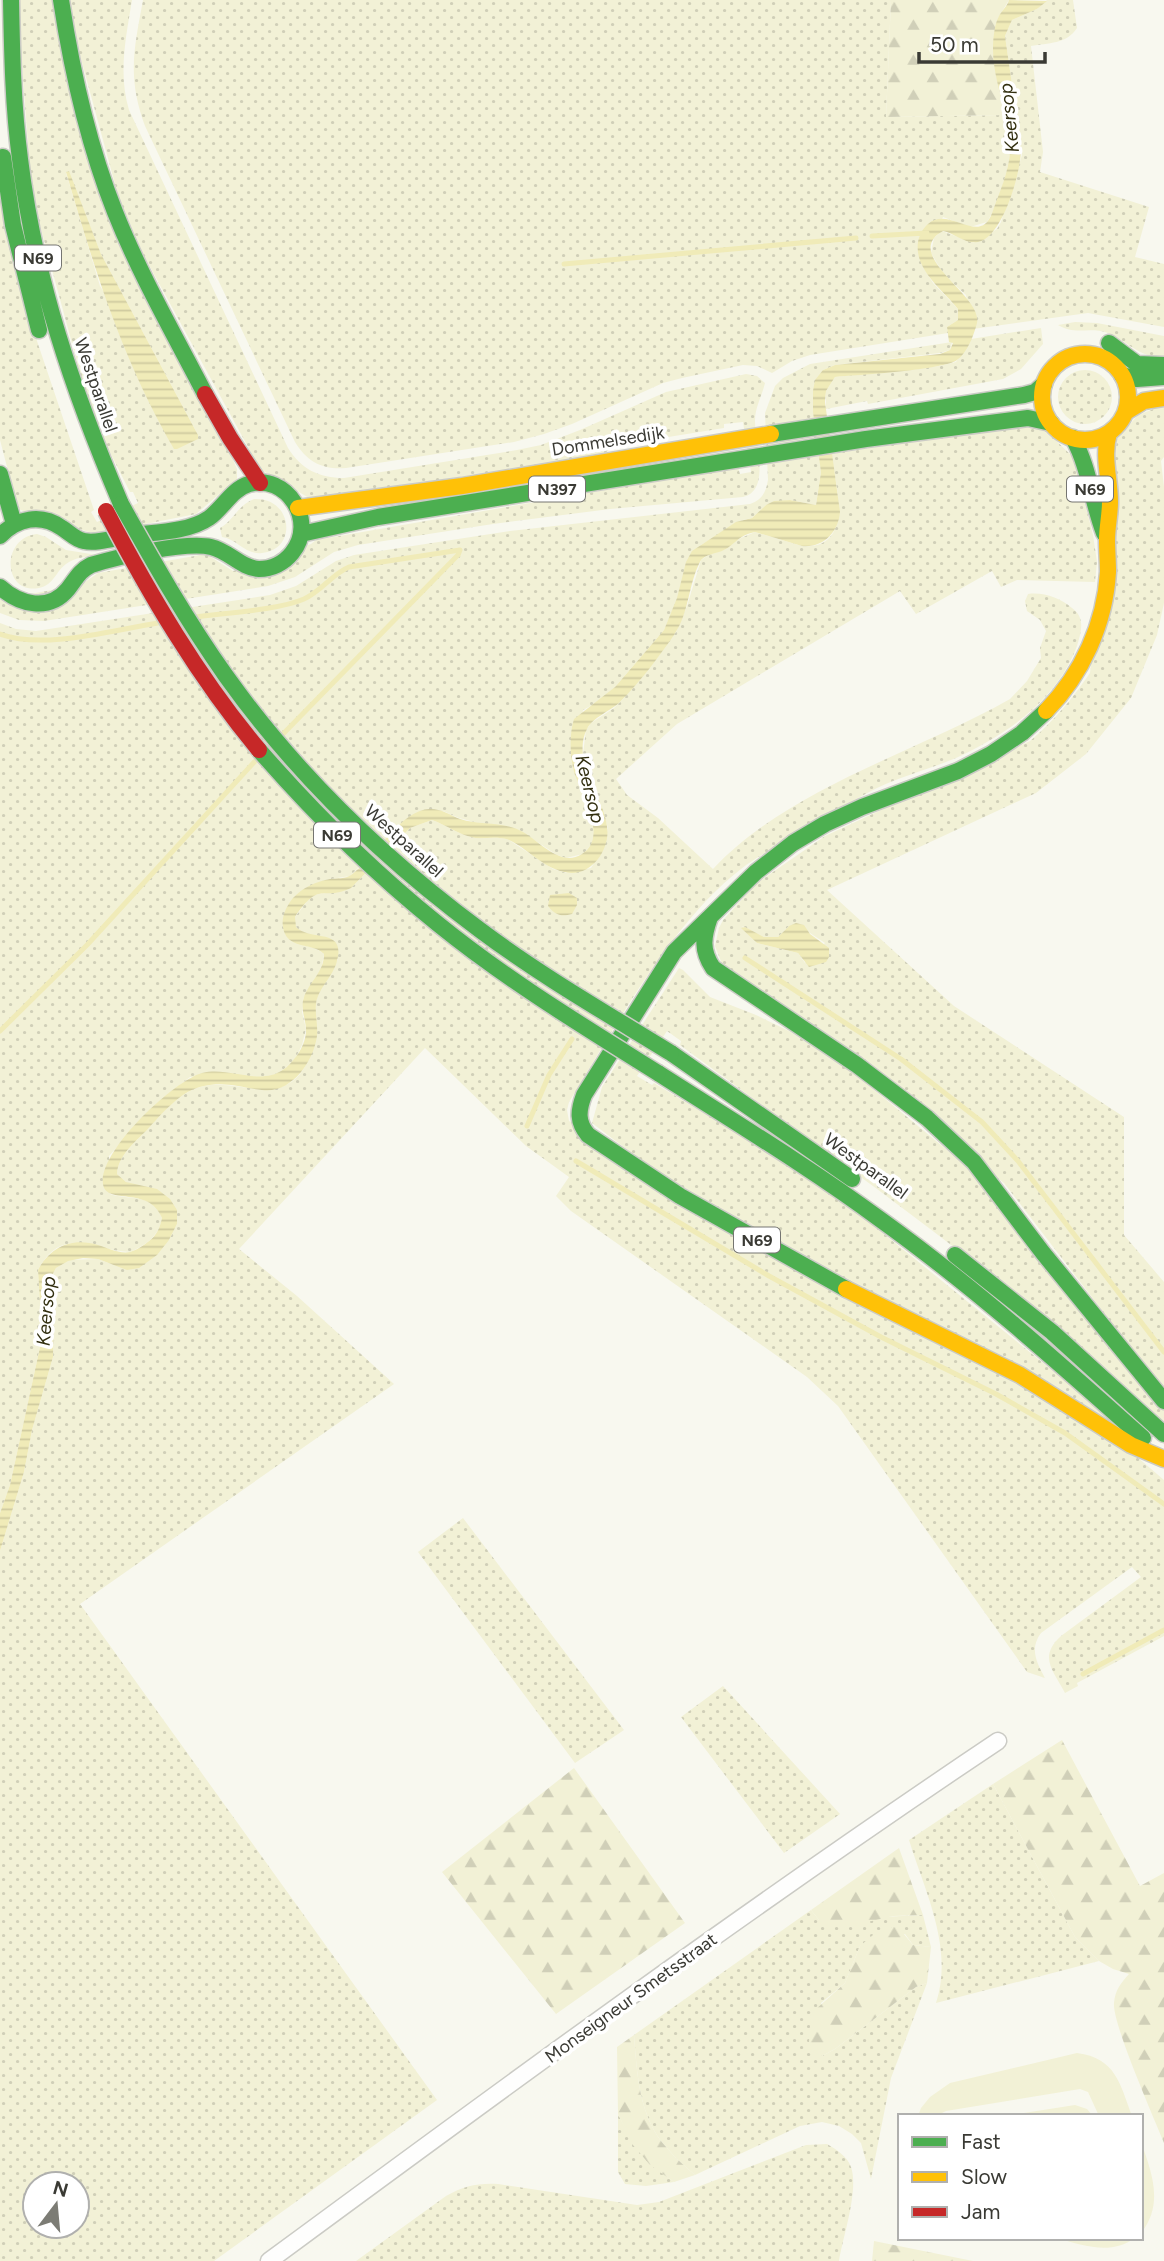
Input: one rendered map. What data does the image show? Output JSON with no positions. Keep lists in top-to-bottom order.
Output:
{
  "streets": {
    "main road": [
      "N69",
      "Westparallel",
      "Dommelsedijk",
      "N397"
    ],
    "street": ["Monseigneur Smetsstraat"]
  },
  "crossings": [
    ["N69", "Westparallel"],
    ["N69", "N397"],
    ["Dommelsedijk", "N397"]
  ],
  "water": ["Keersop"],
  "legend": ["Fast", "Slow", "Jam"],
  "scale_bar": "50 m",
  "north": "top"
}
